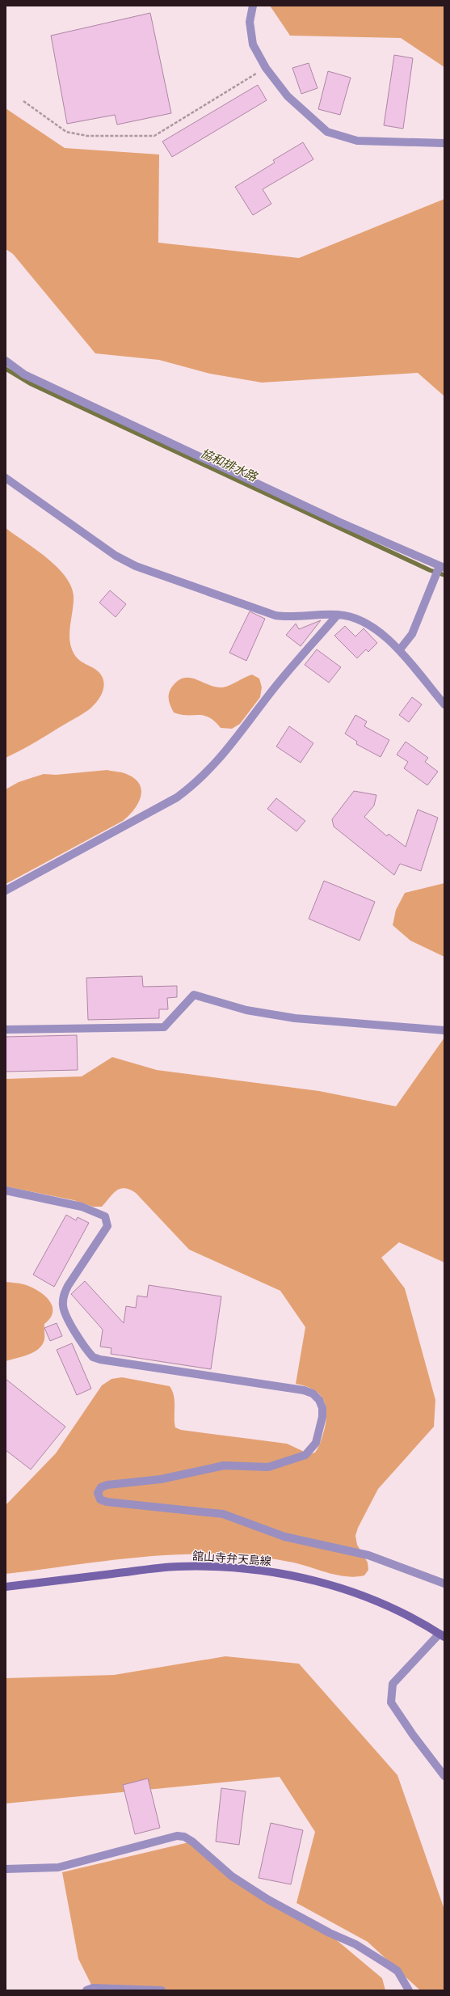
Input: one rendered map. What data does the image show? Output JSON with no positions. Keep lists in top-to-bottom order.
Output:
{
  "streets": {
    "main road": ["舘山寺弁天島線"]
  },
  "water": ["協和排水路"]
}
